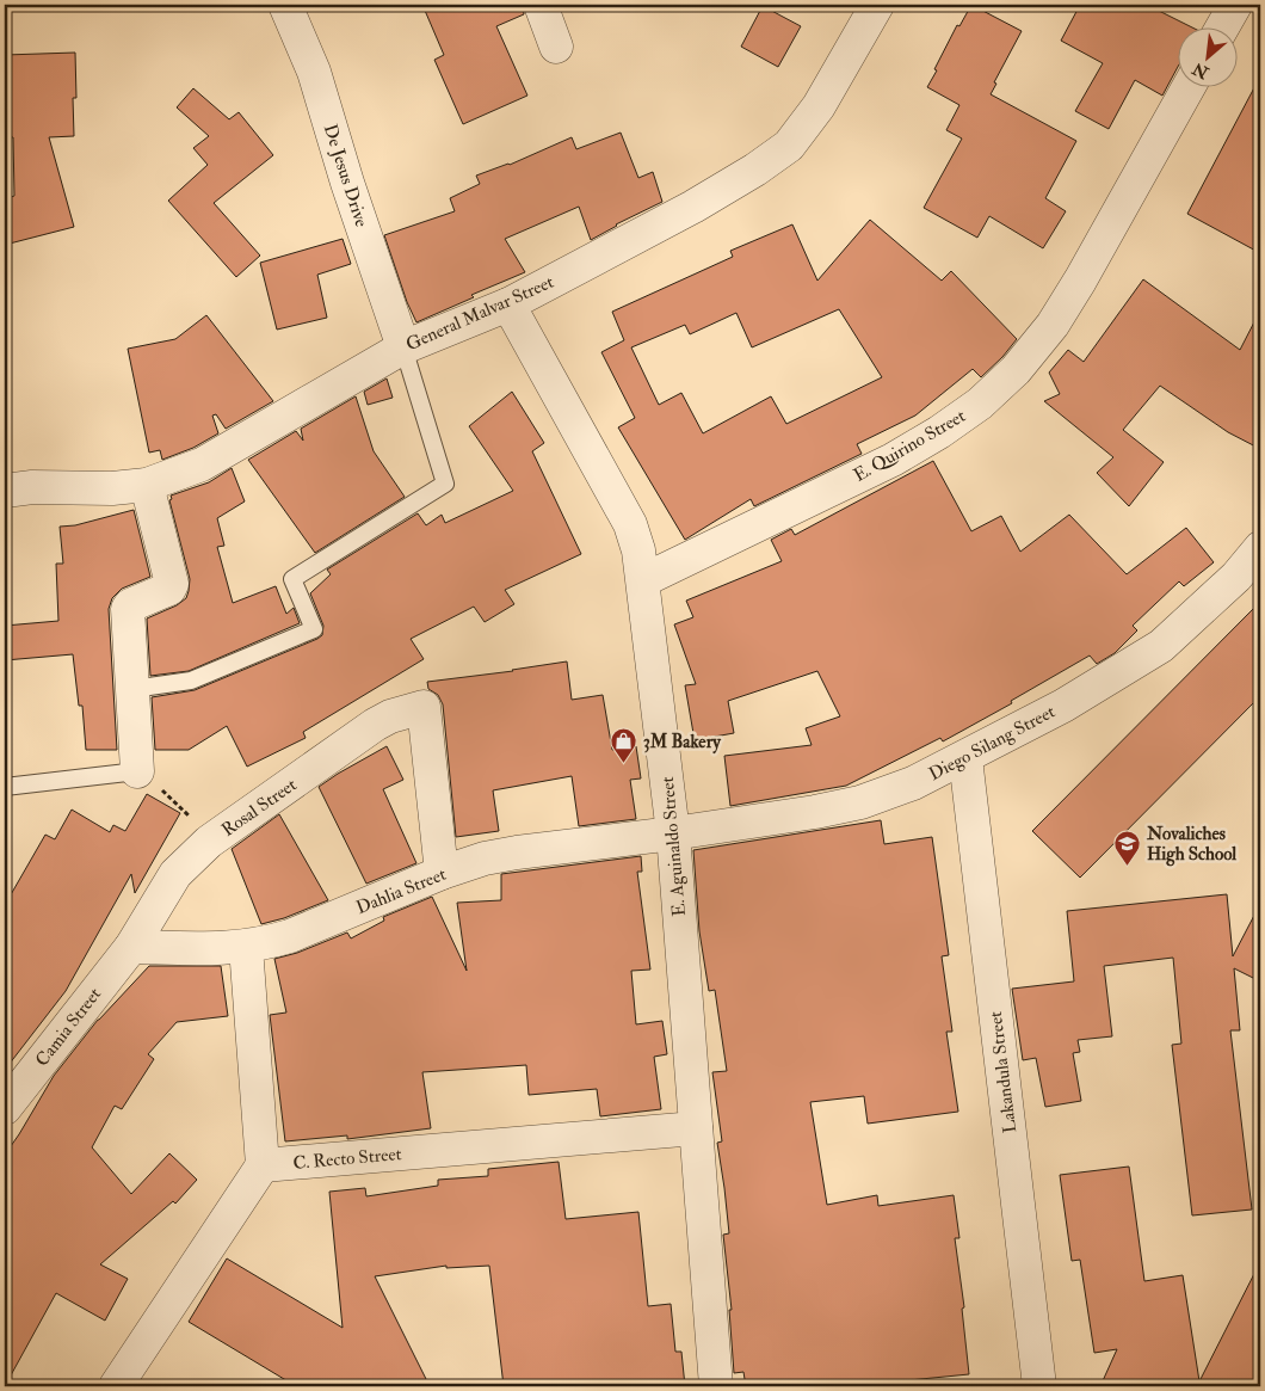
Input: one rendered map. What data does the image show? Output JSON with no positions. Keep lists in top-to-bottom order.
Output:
{
  "streets": {
    "street": [
      "De Jesus Drive",
      "General Malvar Street",
      "E. Quirino Street",
      "Diego Silang Street",
      "Rosal Street",
      "E. Aguinaldo Street",
      "Dahlia Street",
      "Camia Street",
      "Lakandula Street",
      "C. Recto Street"
    ]
  },
  "crossings": [
    ["De Jesus Drive", "General Malvar Street"],
    ["General Malvar Street", "E. Aguinaldo Street"],
    ["E. Quirino Street", "E. Aguinaldo Street"],
    ["Diego Silang Street", "E. Aguinaldo Street"],
    ["Diego Silang Street", "Dahlia Street"],
    ["Diego Silang Street", "Lakandula Street"],
    ["Rosal Street", "Dahlia Street"],
    ["Rosal Street", "Camia Street"],
    ["E. Aguinaldo Street", "Dahlia Street"],
    ["E. Aguinaldo Street", "C. Recto Street"],
    ["Dahlia Street", "Camia Street"]
  ],
  "places": {
    "shop": ["3M Bakery"],
    "school or university": ["Novaliches High School"]
  },
  "north": "bottom left"
}
